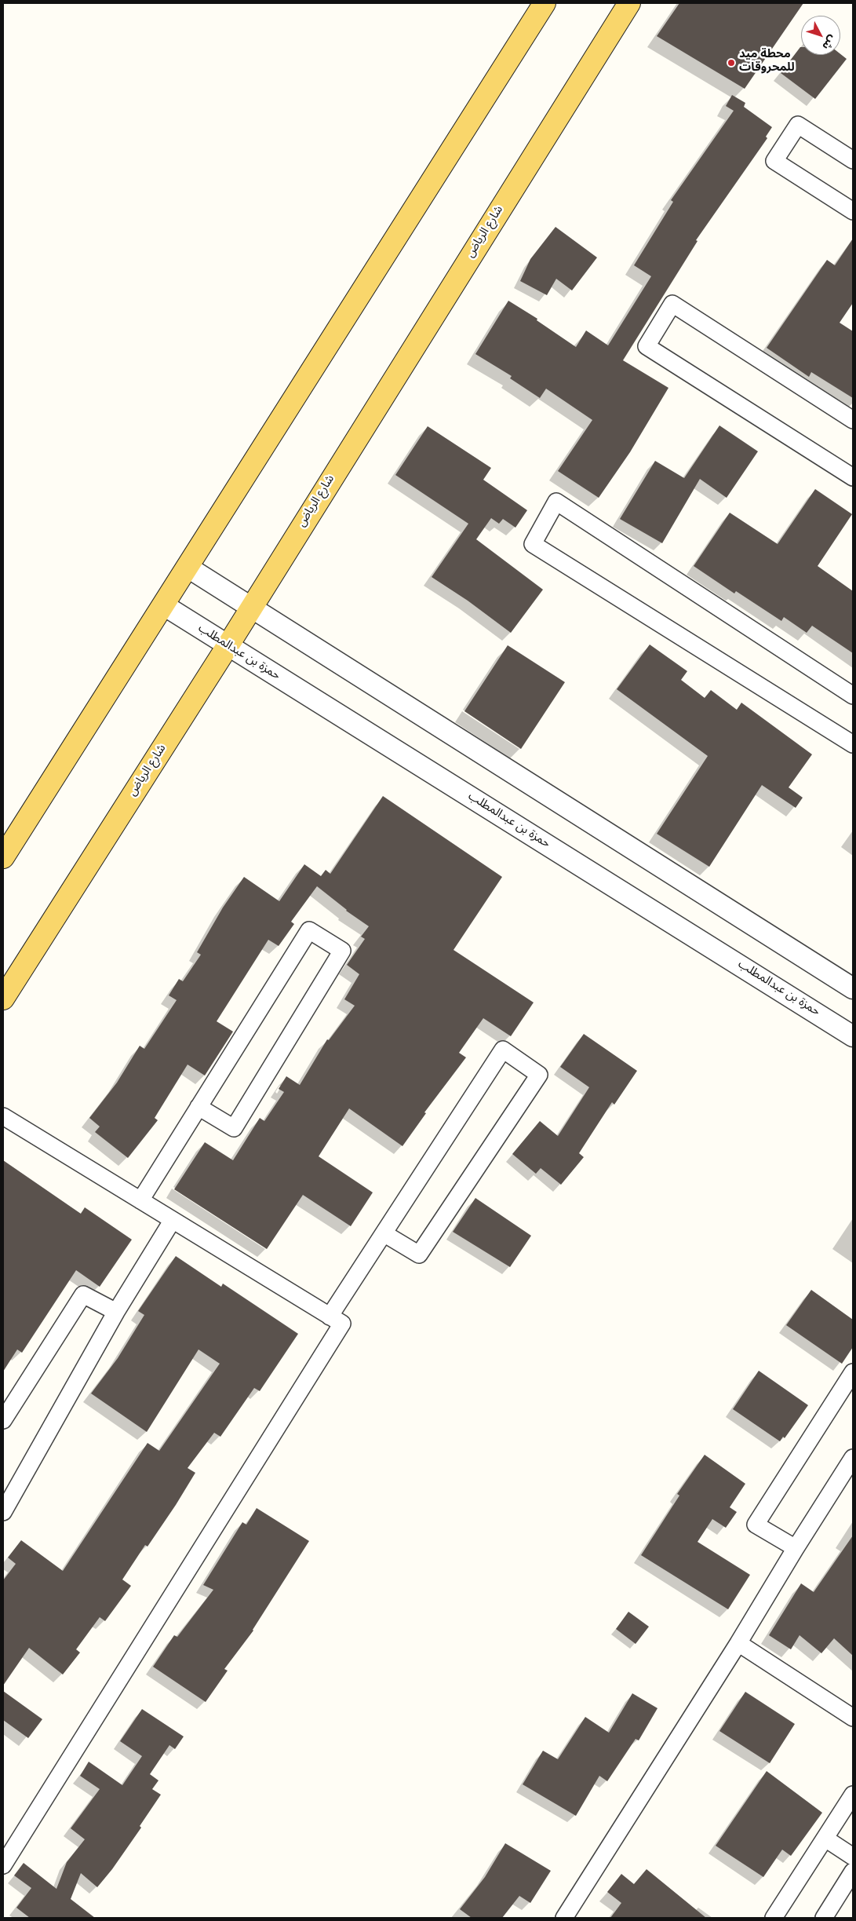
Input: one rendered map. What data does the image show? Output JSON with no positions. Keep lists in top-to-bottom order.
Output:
{
  "streets": {
    "main road": ["شارع الرياض"],
    "street": ["حمزة بن عبدالمطلب"]
  },
  "crossings": [
    ["شارع الرياض", "حمزة بن عبدالمطلب"]
  ],
  "places": ["محطة ميد للمحروقات"],
  "north": "bottom right"
}
